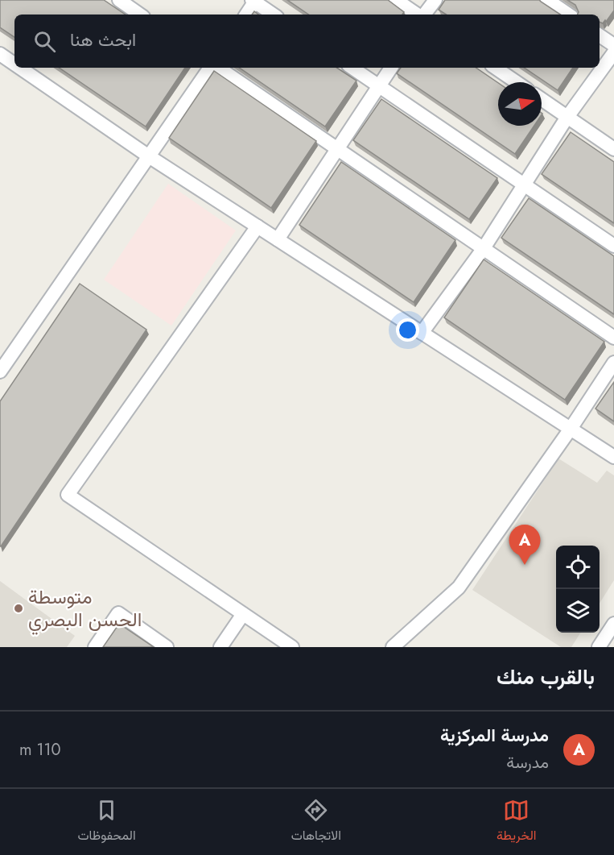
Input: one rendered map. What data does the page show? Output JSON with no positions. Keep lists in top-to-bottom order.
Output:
{
  "places": ["متوسطة الحسن البصري"],
  "north": "right",
  "page": {
    "search": "ابحث هنا",
    "pins": "A",
    "heading": "بالقرب منك",
    "list": [
      {
        "mark": "A",
        "name": "مدرسة المركزية",
        "note": "مدرسة",
        "value": "110 m"
      }
    ],
    "nav": ["الخريطة", "الاتجاهات", "المحفوظات"]
  }
}
